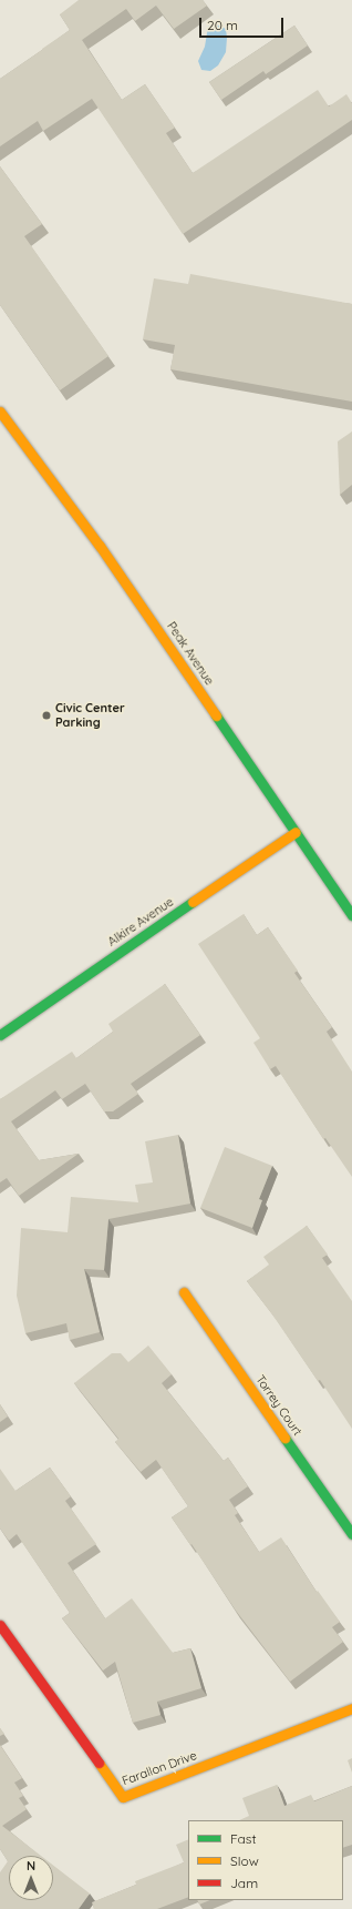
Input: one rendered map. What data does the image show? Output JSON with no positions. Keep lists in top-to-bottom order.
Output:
{
  "streets": {
    "street": [
      "Peak Avenue",
      "Alkire Avenue",
      "Torrey Court",
      "Farallon Drive"
    ]
  },
  "crossings": [
    ["Peak Avenue", "Alkire Avenue"]
  ],
  "places": ["Civic Center Parking"],
  "legend": ["Fast", "Slow", "Jam"],
  "scale_bar": "20 m",
  "north": "top"
}
